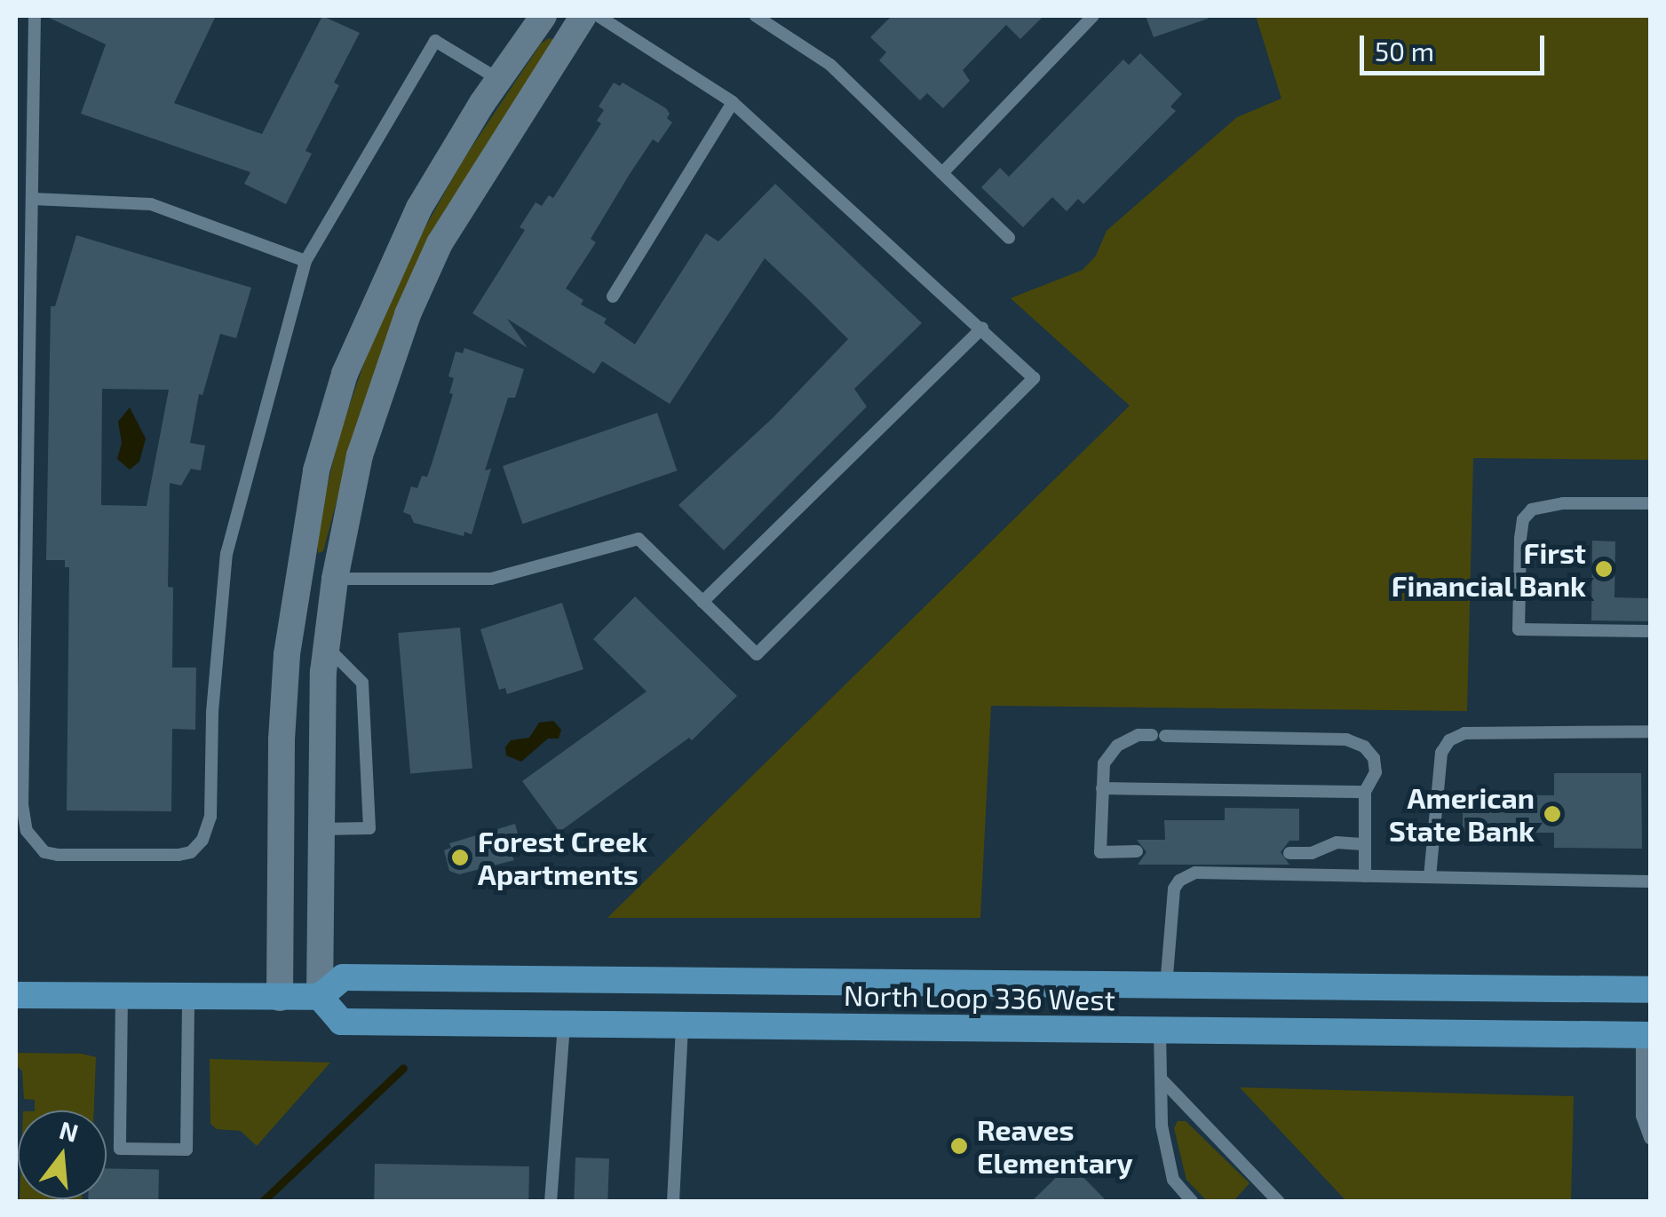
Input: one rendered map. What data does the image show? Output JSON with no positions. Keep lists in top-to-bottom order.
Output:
{
  "streets": {
    "main road": ["North Loop 336 West"]
  },
  "places": [
    "First Financial Bank",
    "American State Bank",
    "Forest Creek Apartments",
    "Reaves Elementary"
  ],
  "scale_bar": "50 m",
  "north": "top"
}
